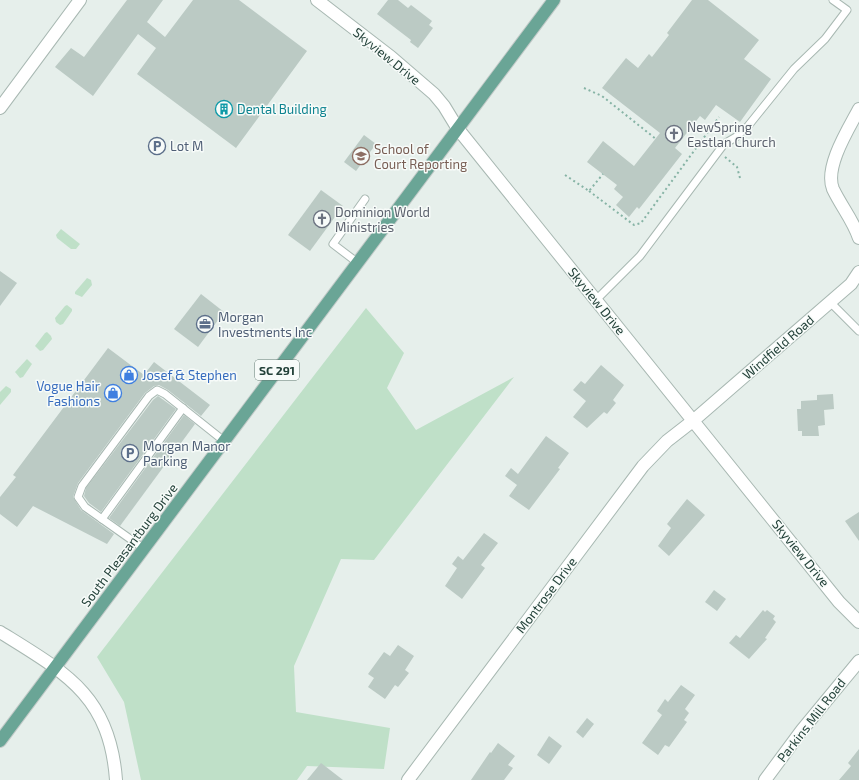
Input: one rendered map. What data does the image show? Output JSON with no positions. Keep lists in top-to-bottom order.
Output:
{
  "streets": {
    "main road": ["SC 291", "South Pleasantburg Drive"],
    "street": [
      "Skyview Drive",
      "Windfield Road",
      "Montrose Drive",
      "Parkins Mill Road"
    ]
  },
  "crossings": [
    ["Skyview Drive", "Windfield Road"],
    ["Skyview Drive", "South Pleasantburg Drive"],
    ["Skyview Drive", "Montrose Drive"],
    ["Windfield Road", "Montrose Drive"]
  ],
  "places": {
    "building": ["Dental Building"],
    "church": ["NewSpring Eastlan Church", "Dominion World Ministries"],
    "parking": ["Lot M", "Morgan Manor Parking"],
    "school or university": ["School of Court Reporting"],
    "office": ["Morgan Investments Inc"],
    "shop": ["Josef & Stephen", "Vogue Hair Fashions"]
  }
}
